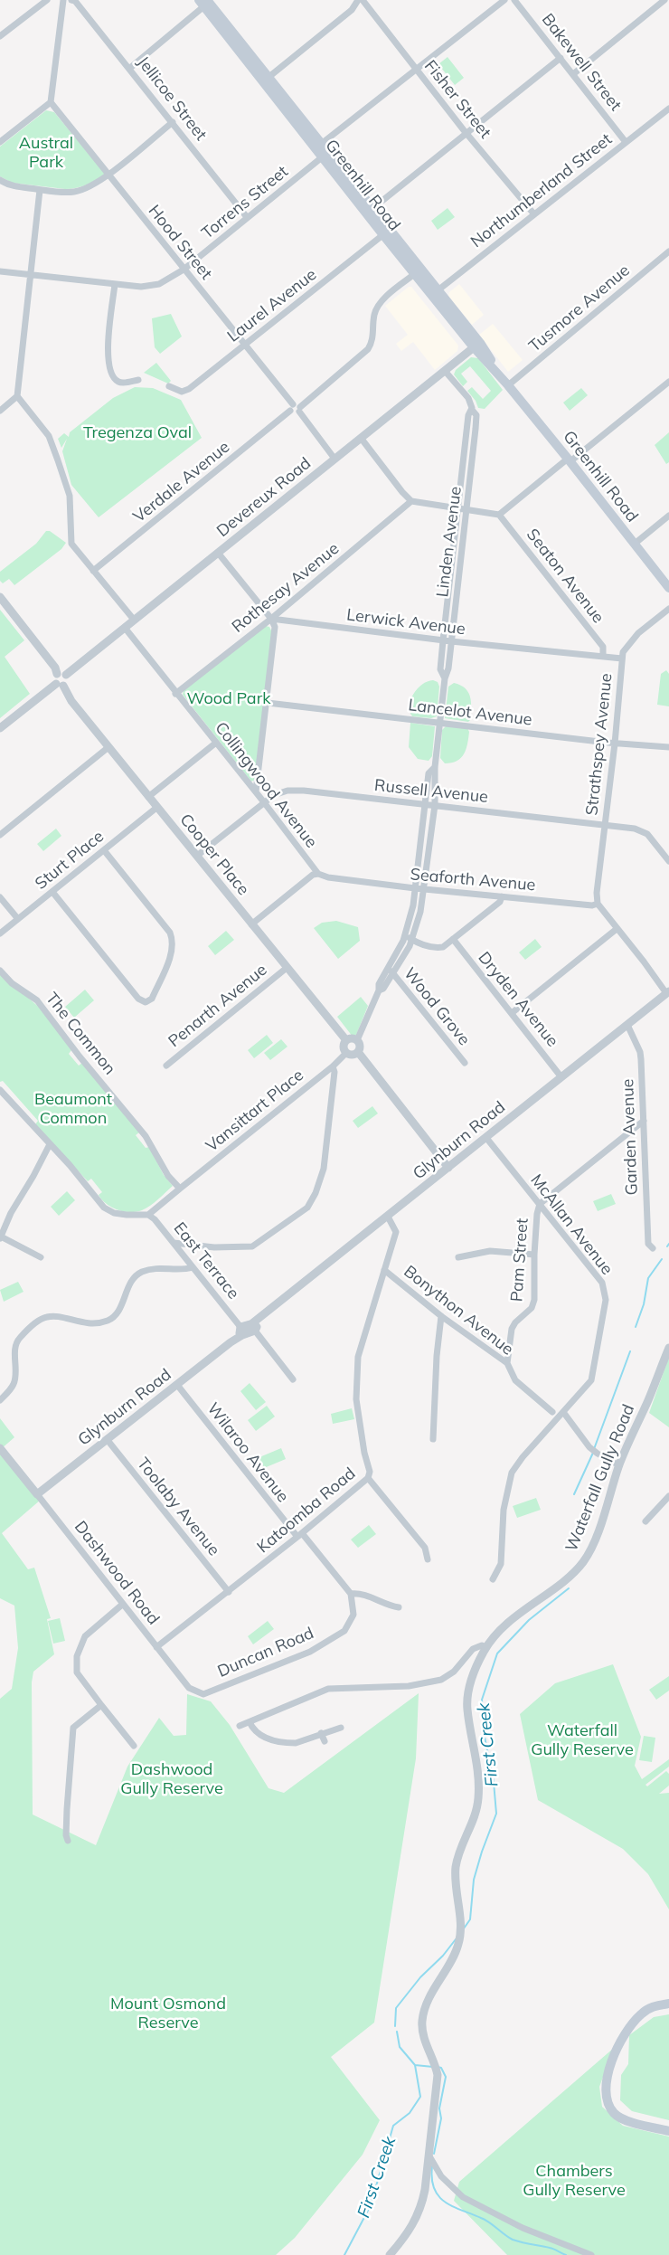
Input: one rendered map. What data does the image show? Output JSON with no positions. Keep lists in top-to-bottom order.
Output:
{
  "streets": {
    "main road": ["Greenhill Road"],
    "street": [
      "Bakewell Street",
      "Jellicoe Street",
      "Fisher Street",
      "Northumberland Street",
      "Torrens Street",
      "Hood Street",
      "Laurel Avenue",
      "Tusmore Avenue",
      "Verdale Avenue",
      "Devereux Road",
      "Linden Avenue",
      "Seaton Avenue",
      "Rothesay Avenue",
      "Lerwick Avenue",
      "Lancelot Avenue",
      "Strathspey Avenue",
      "Collingwood Avenue",
      "Russell Avenue",
      "Cooper Place",
      "Sturt Place",
      "Seaforth Avenue",
      "Dryden Avenue",
      "Penarth Avenue",
      "Wood Grove",
      "The Common",
      "Vansittart Place",
      "Garden Avenue",
      "Glynburn Road",
      "McAllan Avenue",
      "Pam Street",
      "East Terrace",
      "Bonython Avenue",
      "Wilaroo Avenue",
      "Waterfall Gully Road",
      "Toolaby Avenue",
      "Katoomba Road",
      "Dashwood Road",
      "Duncan Road"
    ]
  },
  "crossings": [
    ["Bakewell Street", "Northumberland Street"],
    ["Jellicoe Street", "Torrens Street"],
    ["Fisher Street", "Northumberland Street"],
    ["Greenhill Road", "Northumberland Street"],
    ["Greenhill Road", "Torrens Street"],
    ["Greenhill Road", "Laurel Avenue"],
    ["Greenhill Road", "Tusmore Avenue"],
    ["Greenhill Road", "Verdale Avenue"],
    ["Greenhill Road", "Devereux Road"],
    ["Torrens Street", "Hood Street"],
    ["Hood Street", "Laurel Avenue"],
    ["Hood Street", "Verdale Avenue"],
    ["Hood Street", "Devereux Road"],
    ["Devereux Road", "Linden Avenue"],
    ["Devereux Road", "Collingwood Avenue"],
    ["Devereux Road", "Cooper Place"],
    ["Linden Avenue", "Lerwick Avenue"],
    ["Linden Avenue", "Lancelot Avenue"],
    ["Linden Avenue", "Russell Avenue"],
    ["Linden Avenue", "Cooper Place"],
    ["Linden Avenue", "Seaforth Avenue"],
    ["Linden Avenue", "Wood Grove"],
    ["Linden Avenue", "Vansittart Place"],
    ["Seaton Avenue", "Lerwick Avenue"],
    ["Rothesay Avenue", "Lerwick Avenue"],
    ["Rothesay Avenue", "Collingwood Avenue"],
    ["Lerwick Avenue", "Strathspey Avenue"],
    ["Lancelot Avenue", "Strathspey Avenue"],
    ["Strathspey Avenue", "Russell Avenue"],
    ["Strathspey Avenue", "Seaforth Avenue"],
    ["Collingwood Avenue", "Russell Avenue"],
    ["Collingwood Avenue", "Seaforth Avenue"],
    ["Russell Avenue", "Cooper Place"],
    ["Cooper Place", "Sturt Place"],
    ["Cooper Place", "Penarth Avenue"],
    ["Cooper Place", "Vansittart Place"],
    ["Dryden Avenue", "Glynburn Road"],
    ["The Common", "Vansittart Place"],
    ["Garden Avenue", "Glynburn Road"],
    ["Glynburn Road", "McAllan Avenue"],
    ["Glynburn Road", "East Terrace"],
    ["Glynburn Road", "Wilaroo Avenue"],
    ["Glynburn Road", "Toolaby Avenue"],
    ["Glynburn Road", "Katoomba Road"],
    ["Glynburn Road", "Dashwood Road"],
    ["McAllan Avenue", "Pam Street"],
    ["Pam Street", "Bonython Avenue"],
    ["Bonython Avenue", "Katoomba Road"],
    ["Wilaroo Avenue", "Katoomba Road"],
    ["Toolaby Avenue", "Katoomba Road"],
    ["Katoomba Road", "Dashwood Road"],
    ["Dashwood Road", "Duncan Road"]
  ],
  "water": ["First Creek"],
  "parks": [
    "Austral Park",
    "Tregenza Oval",
    "Wood Park",
    "Beaumont Common",
    "Waterfall Gully Reserve",
    "Dashwood Gully Reserve",
    "Mount Osmond Reserve",
    "Chambers Gully Reserve"
  ]
}
